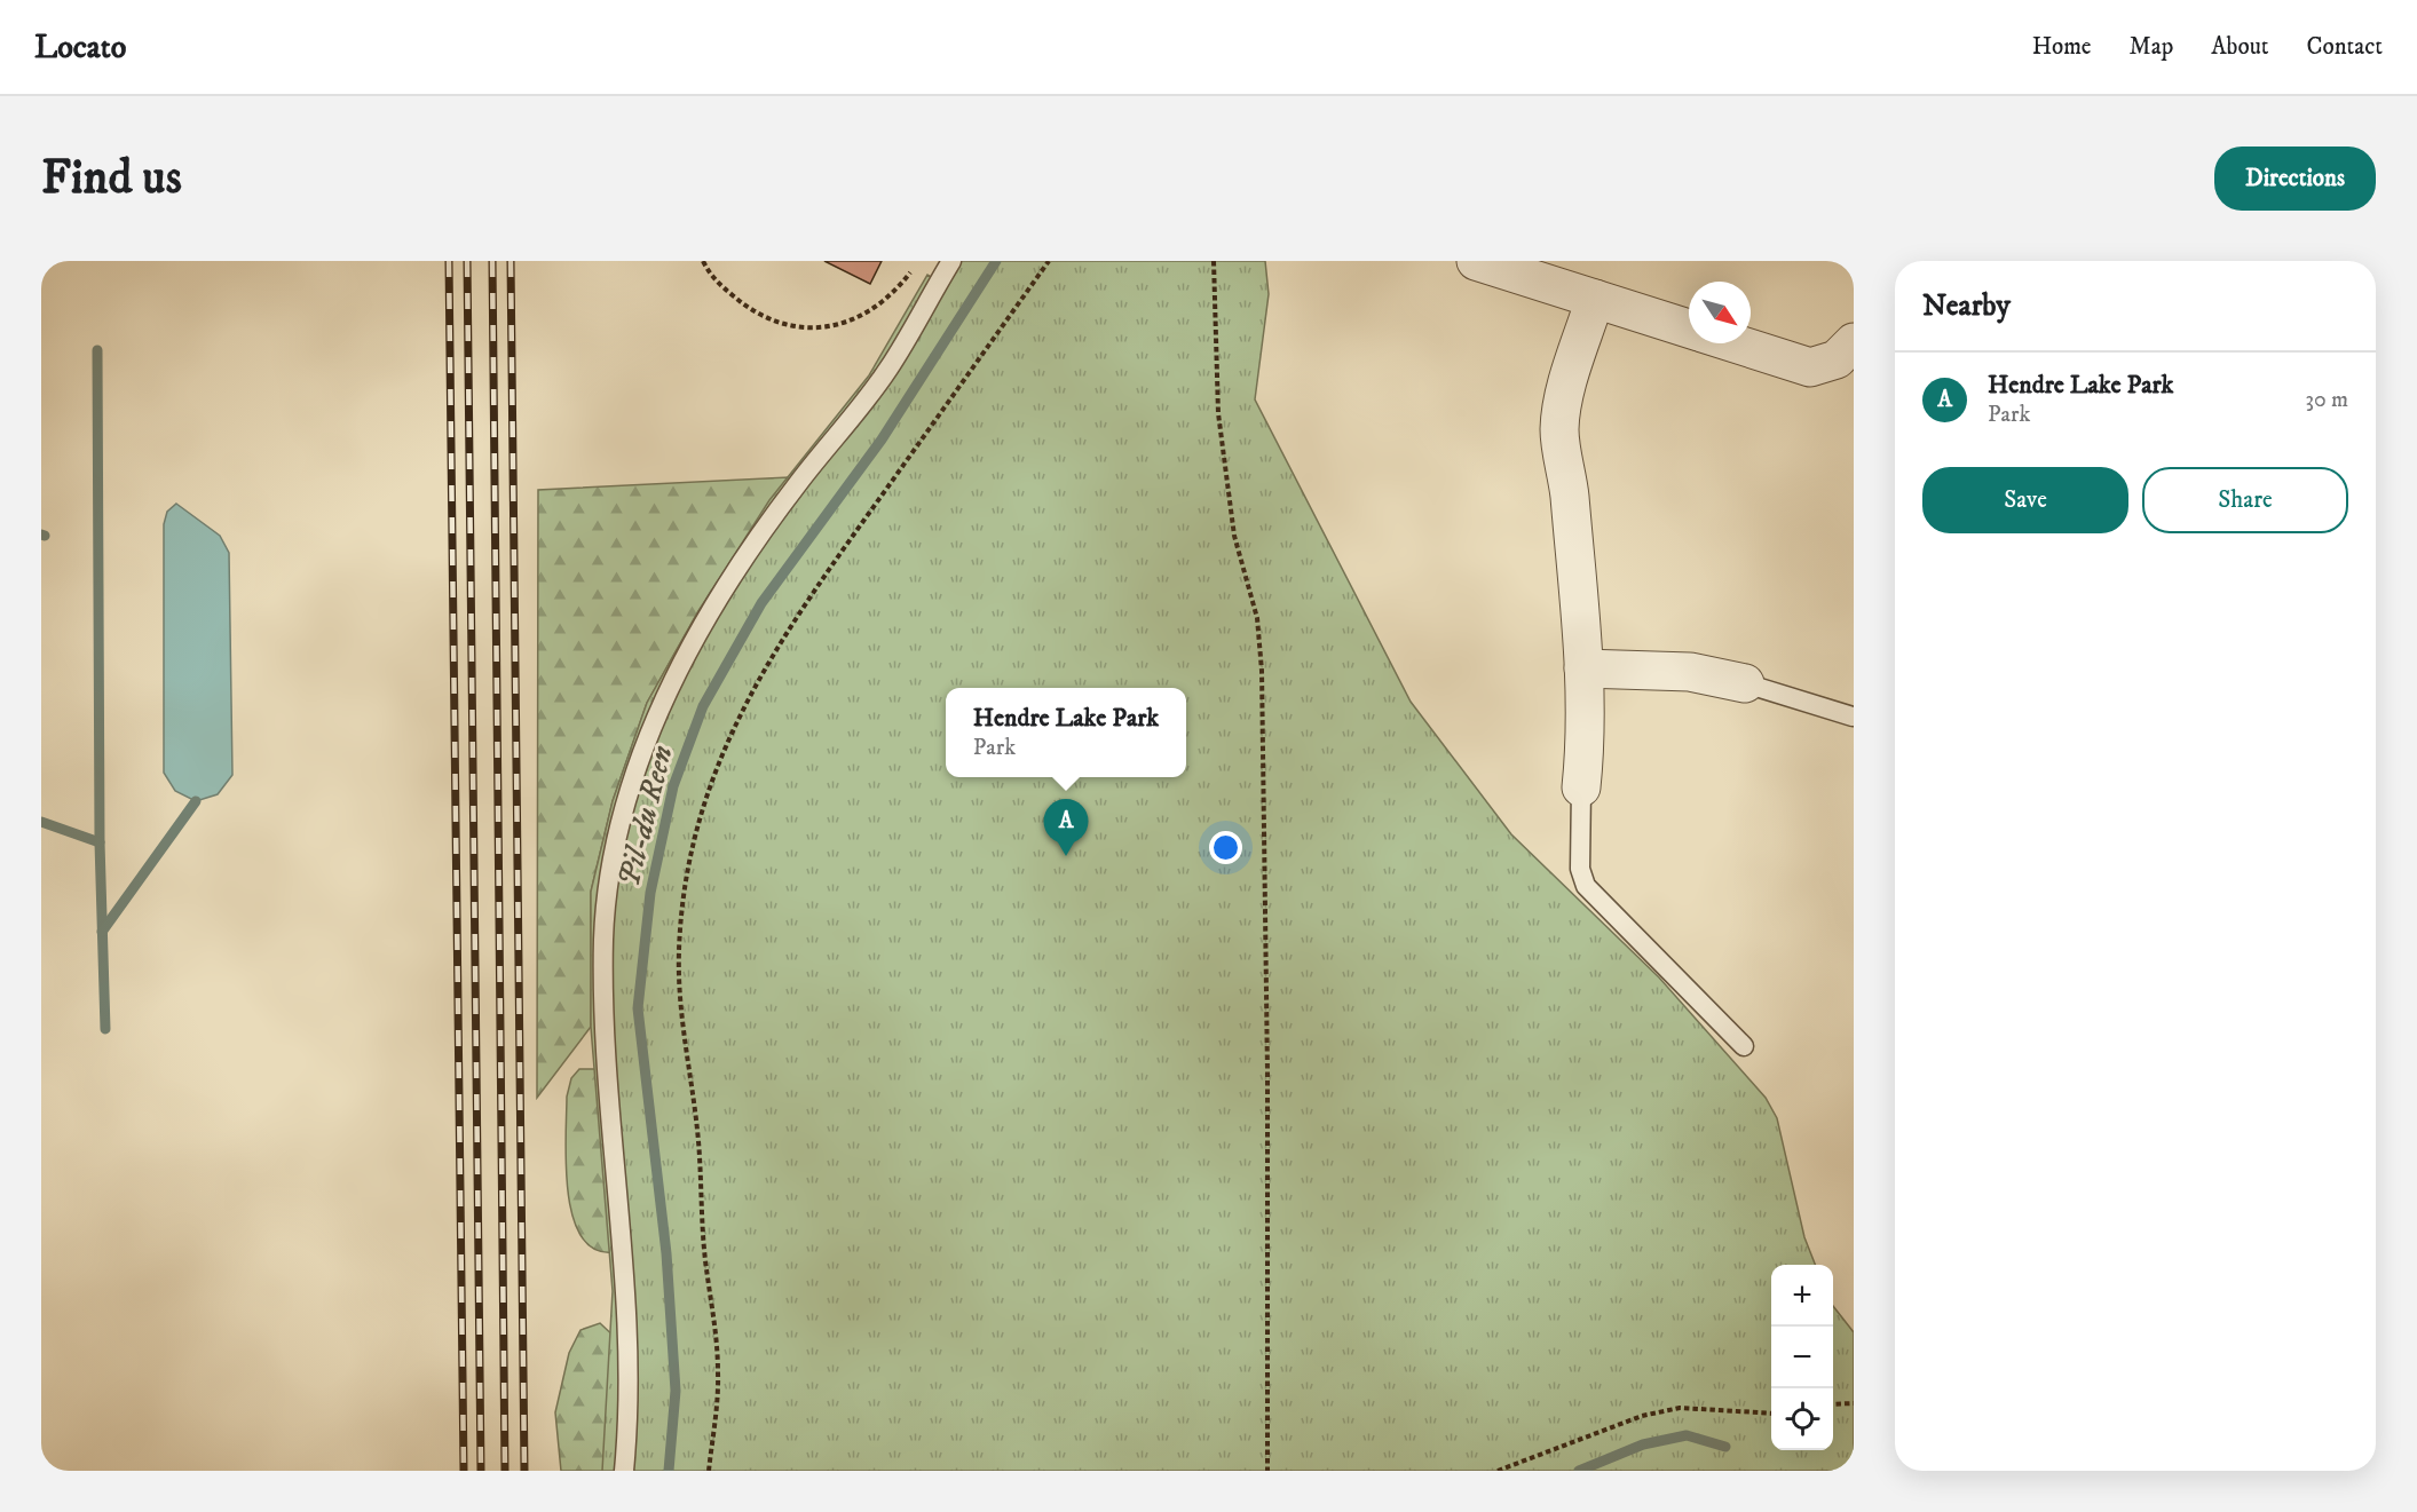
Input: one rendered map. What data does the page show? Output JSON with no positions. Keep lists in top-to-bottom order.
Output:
{
  "water": ["Pil-du Reen"],
  "north": "bottom right",
  "page": {
    "header": "Locato",
    "nav": [
      "Home",
      "Map",
      "About",
      "Contact"
    ],
    "buttons": [
      "Directions",
      ["Save", "Share"]
    ],
    "title": "Find us",
    "heading": "Nearby",
    "list": [
      {
        "mark": "A",
        "name": "Hendre Lake Park",
        "note": "Park",
        "value": "30 m"
      }
    ],
    "popup": ["Hendre Lake Park", "Park"],
    "pins": "A",
    "map_buttons": ["+", "−"]
  }
}
